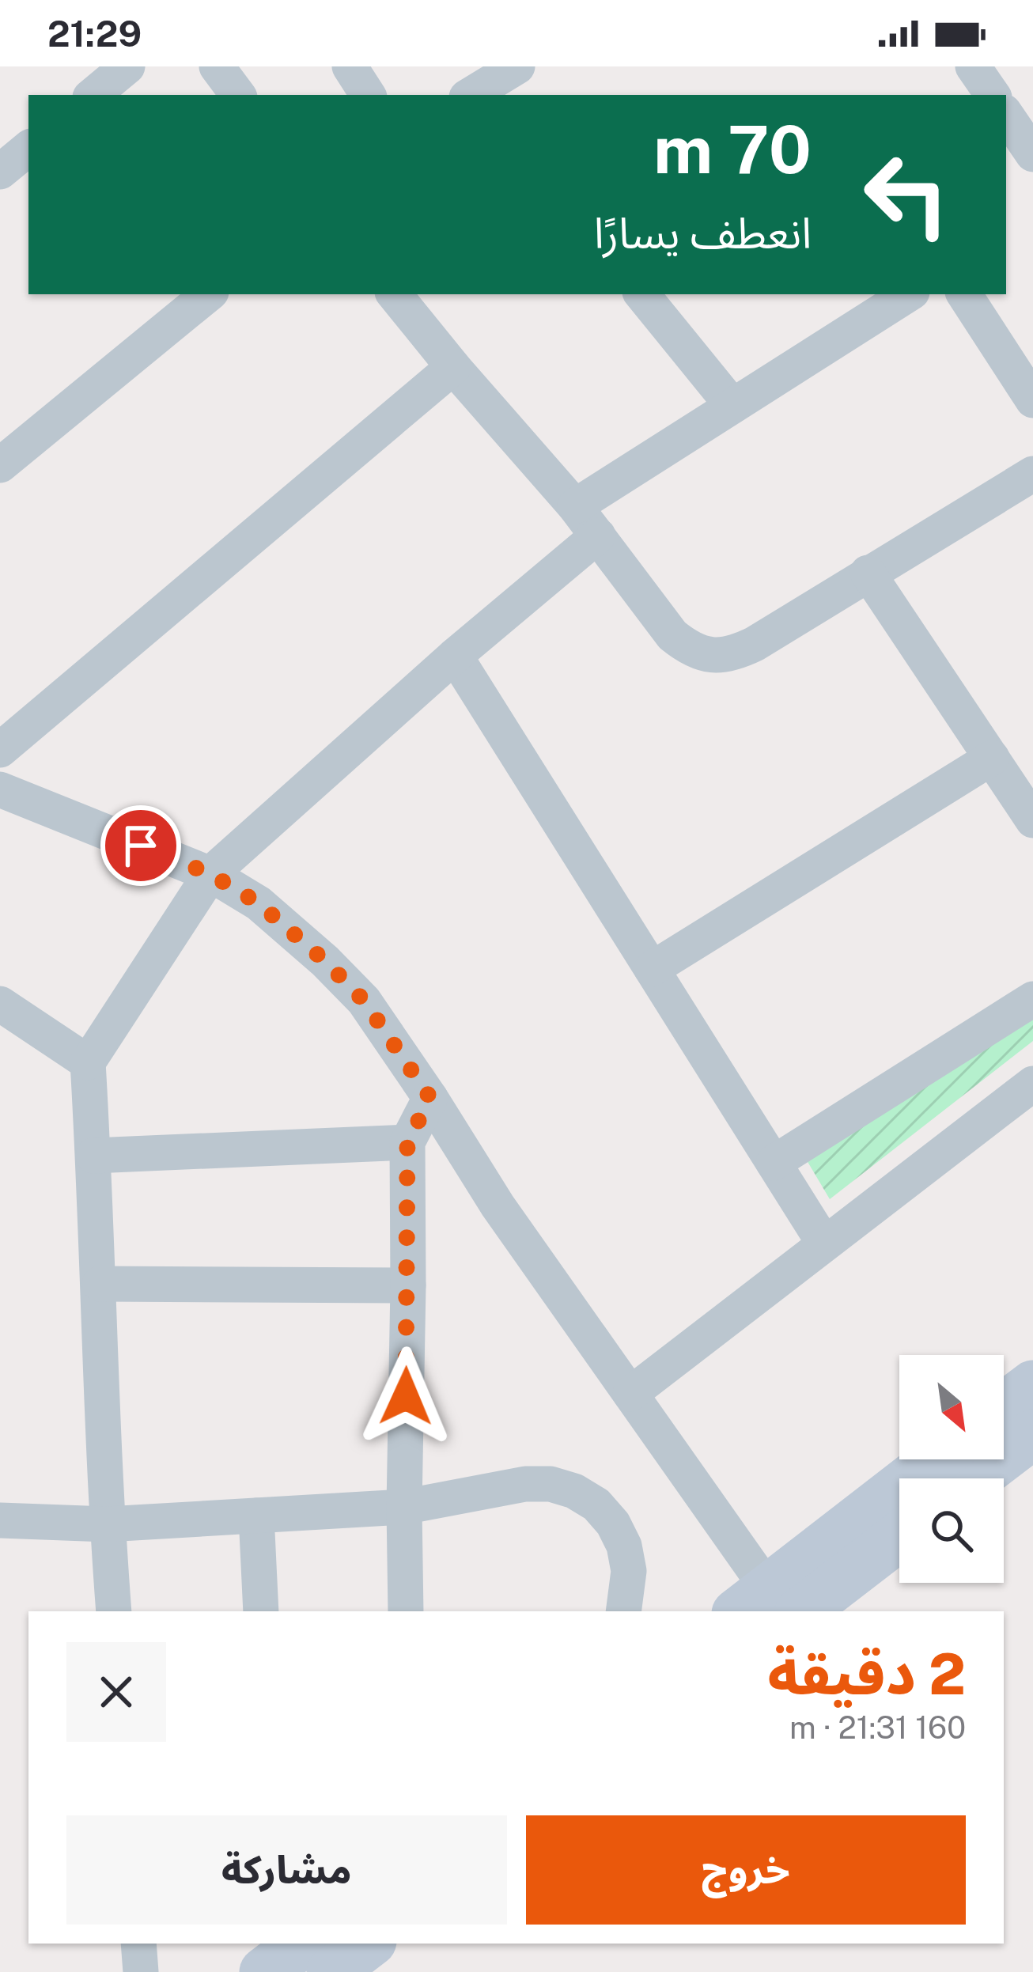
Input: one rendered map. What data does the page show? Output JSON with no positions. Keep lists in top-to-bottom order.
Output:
{
  "north": "bottom right",
  "page": {
    "status": "21:29",
    "turn": ["70 m", "انعطف يسارًا"],
    "heading": ["2 دقيقة", "160 m · 21:31"],
    "buttons": ["خروج", "مشاركة"]
  }
}
